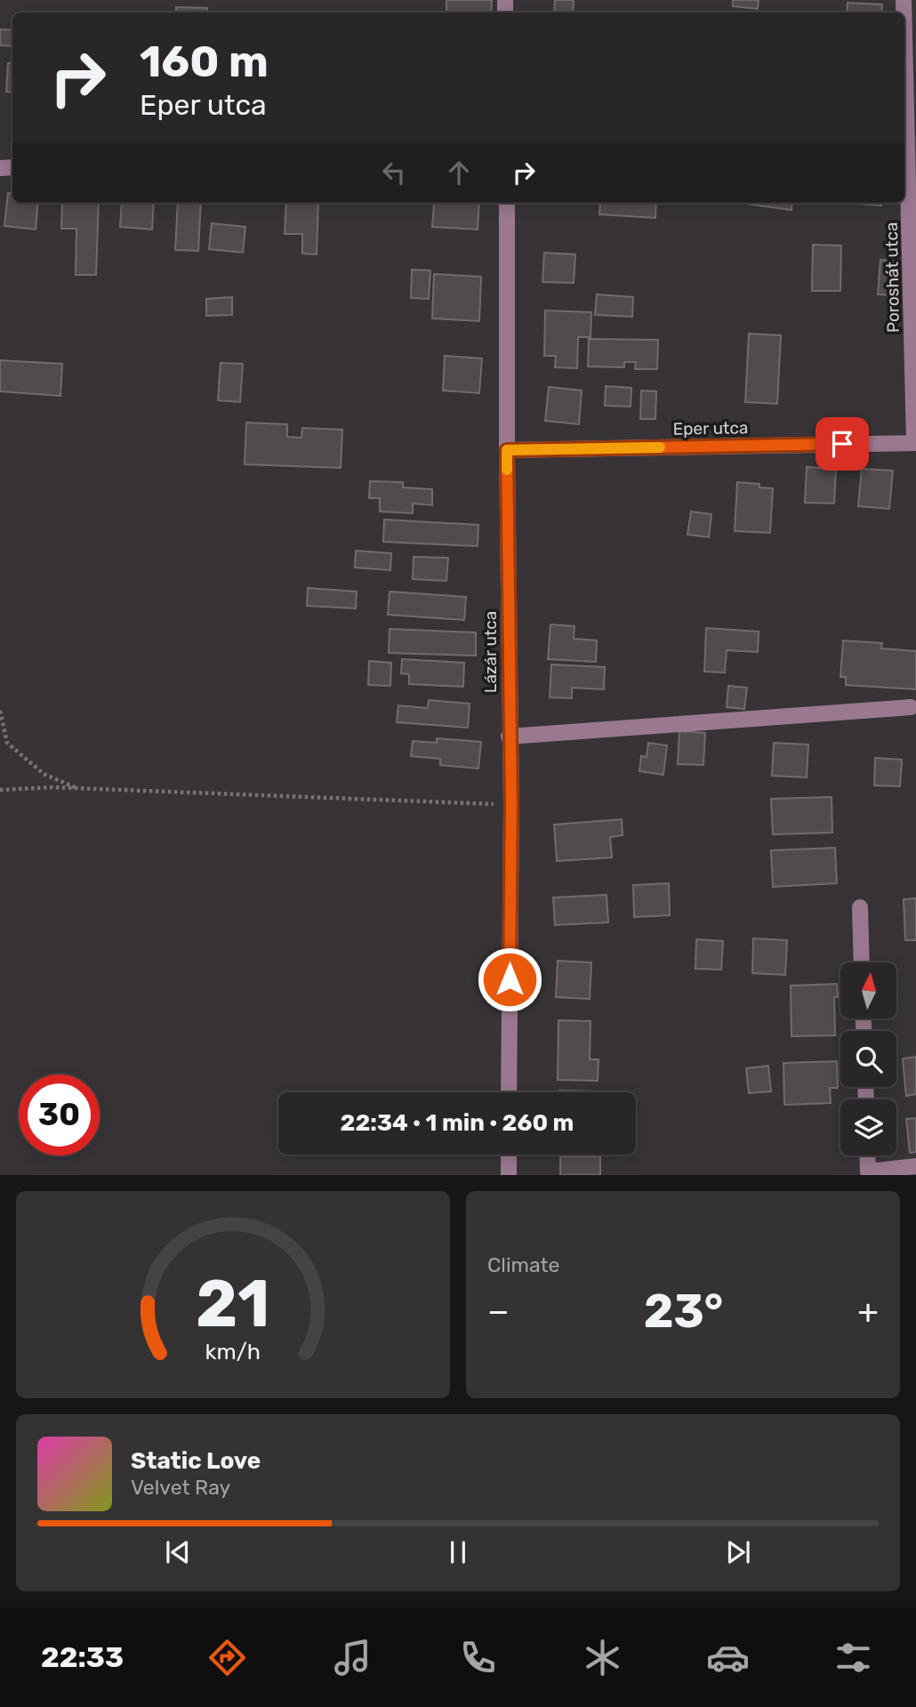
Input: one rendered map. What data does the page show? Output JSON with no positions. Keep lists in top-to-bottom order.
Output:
{
  "streets": {
    "street": ["Poroshát utca", "Eper utca", "Lázár utca"]
  },
  "crossings": [
    ["Poroshát utca", "Eper utca"],
    ["Eper utca", "Lázár utca"]
  ],
  "north": "top",
  "page": {
    "turn": ["160 m", "Eper utca"],
    "limit": "30",
    "trip": "22:34 · 1 min · 260 m",
    "tile": "Climate",
    "heat": ["−", "23°", "+"],
    "song": ["Static Love", "Velvet Ray"],
    "tabs": "22:33",
    "gauge": ["21", "km/h"]
  }
}
